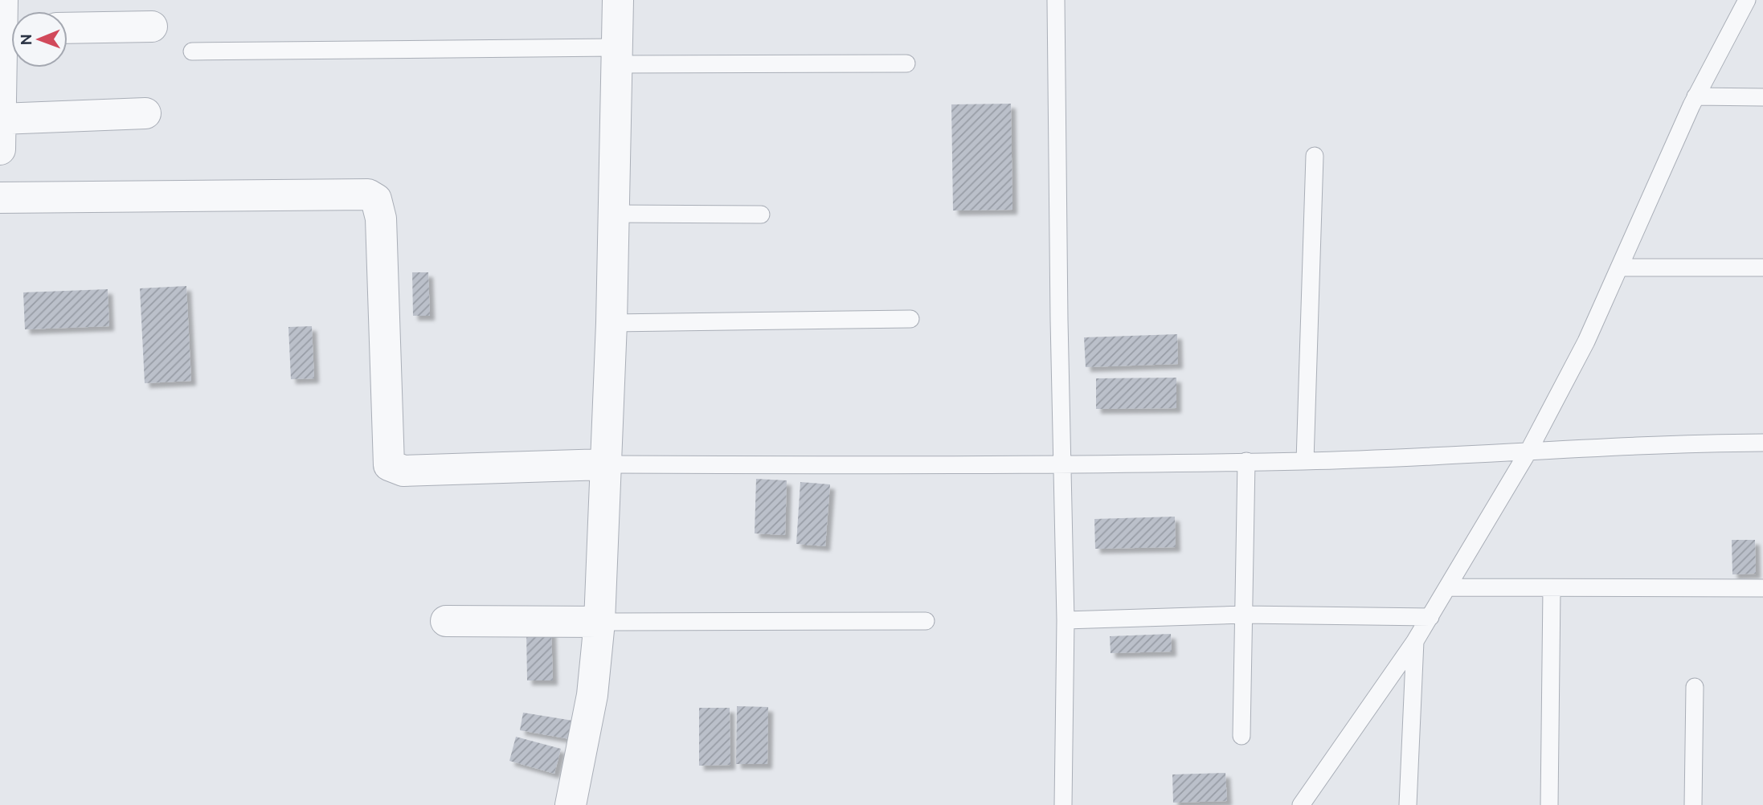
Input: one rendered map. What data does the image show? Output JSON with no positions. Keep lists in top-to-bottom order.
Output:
{
  "north": "left"
}
